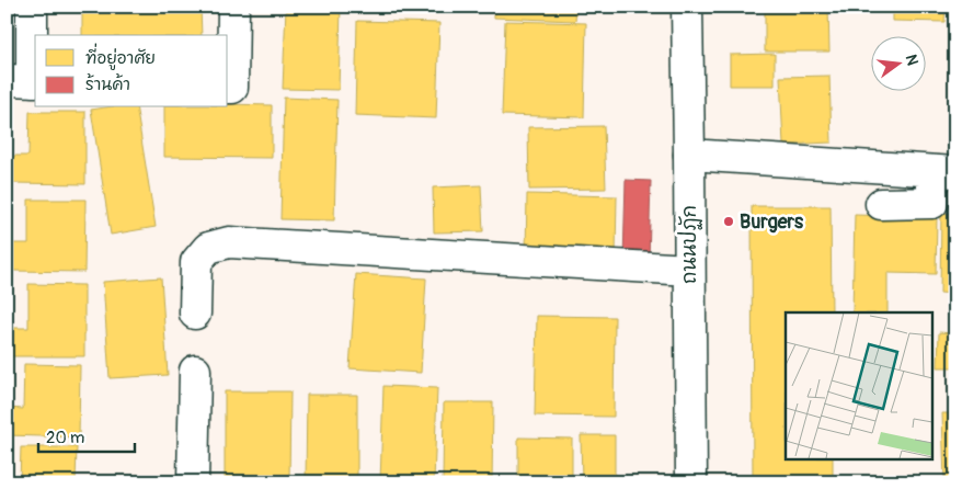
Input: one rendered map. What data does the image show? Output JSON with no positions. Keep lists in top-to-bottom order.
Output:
{
  "streets": {
    "main road": ["ถนนปฏัก"]
  },
  "places": ["Burgers"],
  "legend": ["ที่อยู่อาศัย", "ร้านค้า"],
  "scale_bar": "20 m",
  "north": "right"
}
